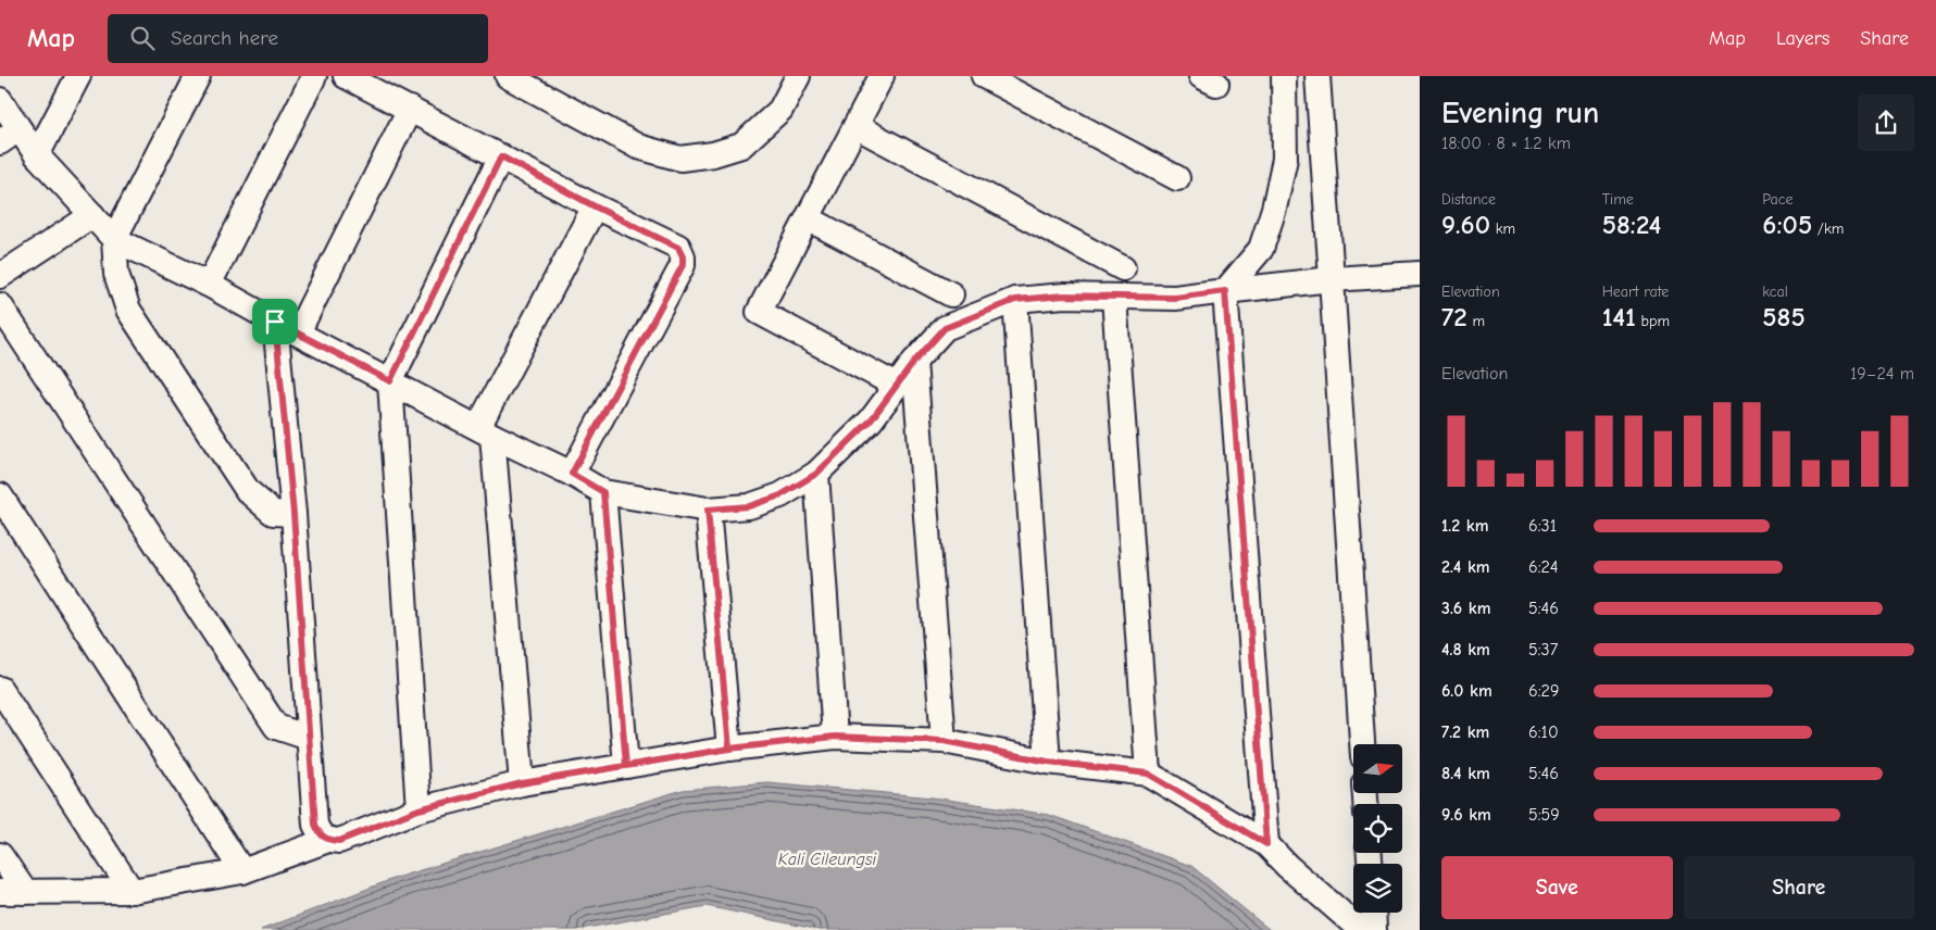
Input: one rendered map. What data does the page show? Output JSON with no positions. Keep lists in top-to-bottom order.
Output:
{
  "water": ["Kali Cileungsi"],
  "north": "right",
  "page": {
    "header": "Map",
    "search": "Search here",
    "nav": ["Map", "Layers", "Share"],
    "heading": ["Evening run", "18:00 · 8 × 1.2 km"],
    "stats": [
      ["Distance", "9.60 km"],
      ["Time", "58:24"],
      ["Pace", "6:05 /km"],
      ["Elevation", "72 m"],
      ["Heart rate", "141 bpm"],
      ["kcal", "585"]
    ],
    "chart": ["Elevation", "19–24 m"],
    "list": [
      {
        "name": "1.2 km",
        "note": "6:31"
      },
      {
        "name": "2.4 km",
        "note": "6:24"
      },
      {
        "name": "3.6 km",
        "note": "5:46"
      },
      {
        "name": "4.8 km",
        "note": "5:37"
      },
      {
        "name": "6.0 km",
        "note": "6:29"
      },
      {
        "name": "7.2 km",
        "note": "6:10"
      },
      {
        "name": "8.4 km",
        "note": "5:46"
      },
      {
        "name": "9.6 km",
        "note": "5:59"
      }
    ],
    "buttons": ["Save", "Share"]
  }
}
